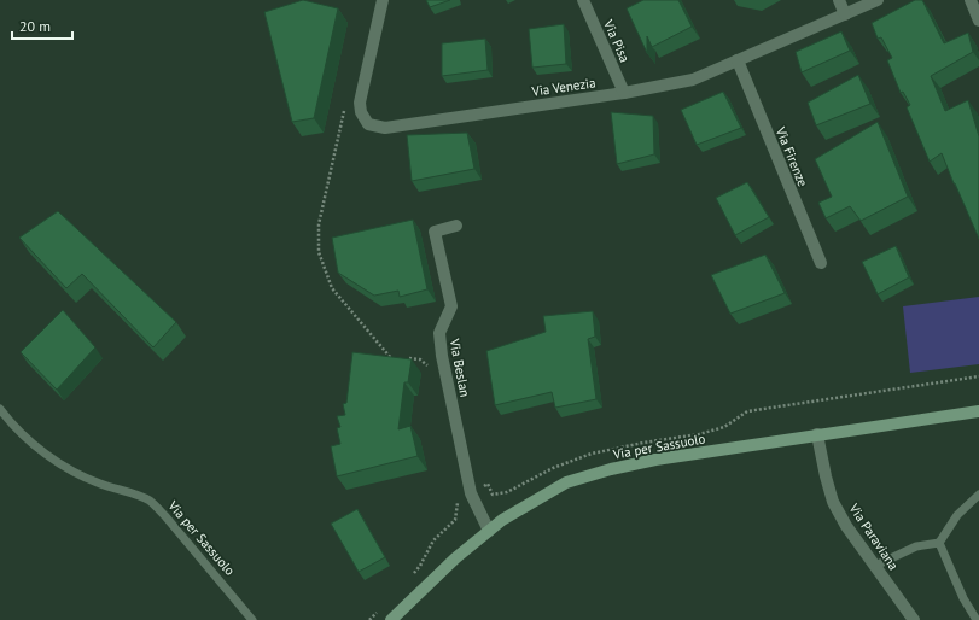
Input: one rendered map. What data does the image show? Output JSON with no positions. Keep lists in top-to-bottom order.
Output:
{
  "streets": {
    "main road": ["Via per Sassuolo"],
    "street": [
      "Via Pisa",
      "Via Venezia",
      "Via Firenze",
      "Via Beslan",
      "Via Paraviana"
    ]
  },
  "crossings": [
    ["Via Pisa", "Via Venezia"],
    ["Via Venezia", "Via Firenze"],
    ["Via Beslan", "Via per Sassuolo"],
    ["Via per Sassuolo", "Via Paraviana"]
  ],
  "scale_bar": "20 m"
}
